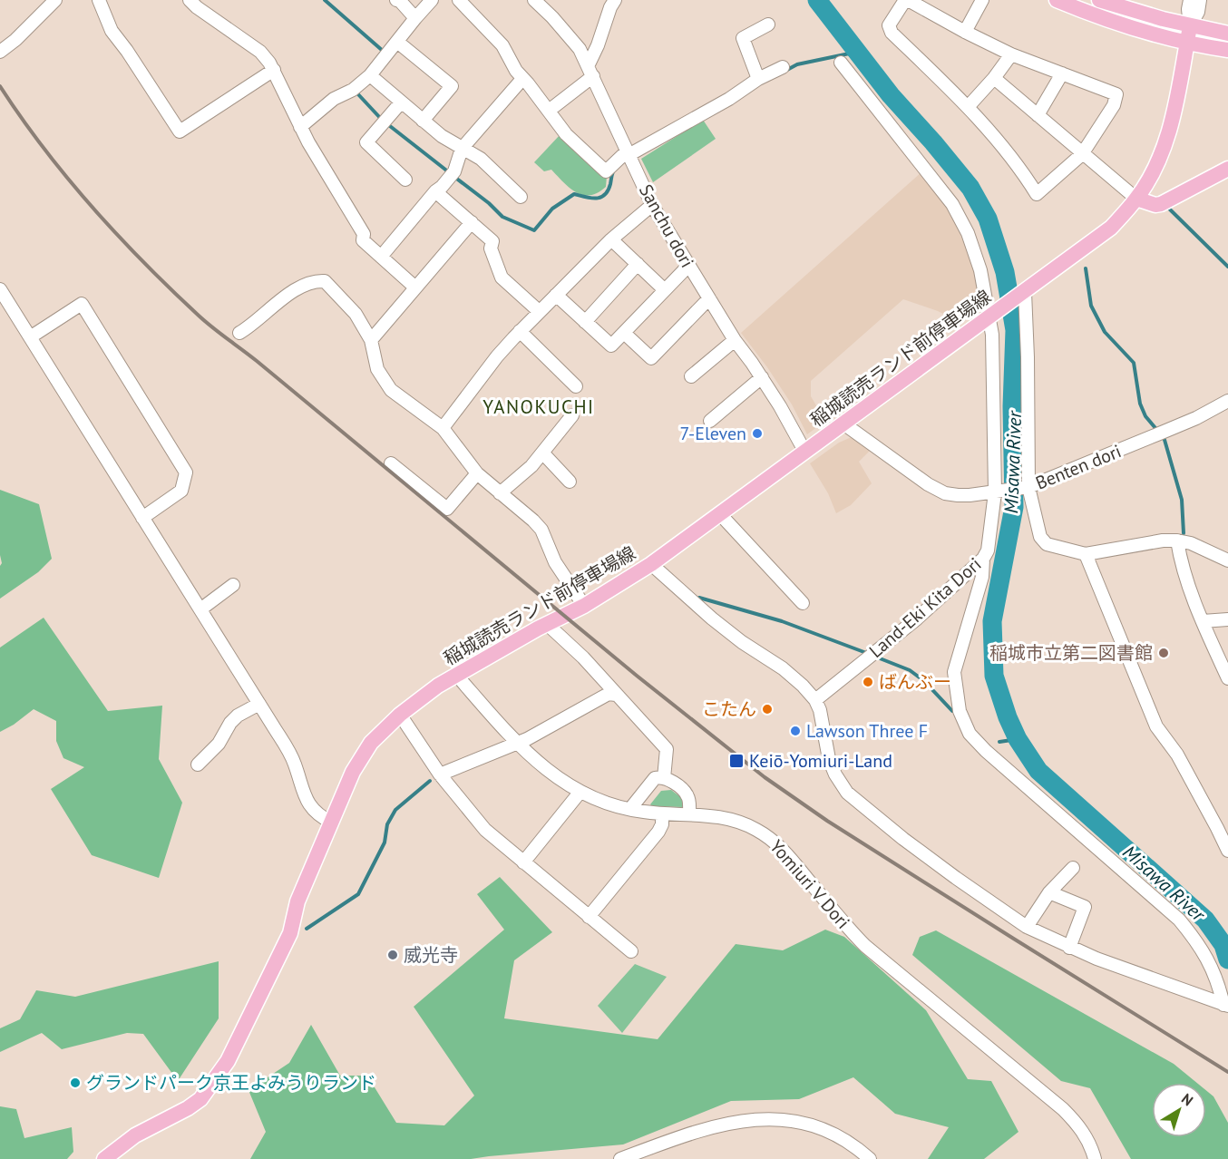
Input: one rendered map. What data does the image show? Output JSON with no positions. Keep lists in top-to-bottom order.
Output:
{
  "streets": {
    "main road": ["稲城読売ランド前停車場線"],
    "street": [
      "Sanchu dori",
      "Benten dori",
      "Land-Eki Kita Dori",
      "Yomiuri V Dori"
    ]
  },
  "crossings": [
    ["Sanchu dori", "稲城読売ランド前停車場線"],
    ["稲城読売ランド前停車場線", "Benten dori"],
    ["稲城読売ランド前停車場線", "Land-Eki Kita Dori"],
    ["稲城読売ランド前停車場線", "Yomiuri V Dori"],
    ["Benten dori", "Land-Eki Kita Dori"]
  ],
  "districts": ["YANOKUCHI"],
  "water": ["Misawa River"],
  "places": {
    "other": [
      "7-Eleven",
      "稲城市立第二図書館",
      "ばんぶー",
      "こたん",
      "Lawson Three F",
      "威光寺",
      "グランドパーク京王よみうりランド"
    ],
    "transit": ["Keiō-Yomiuri-Land"]
  },
  "north": "top right"
}
